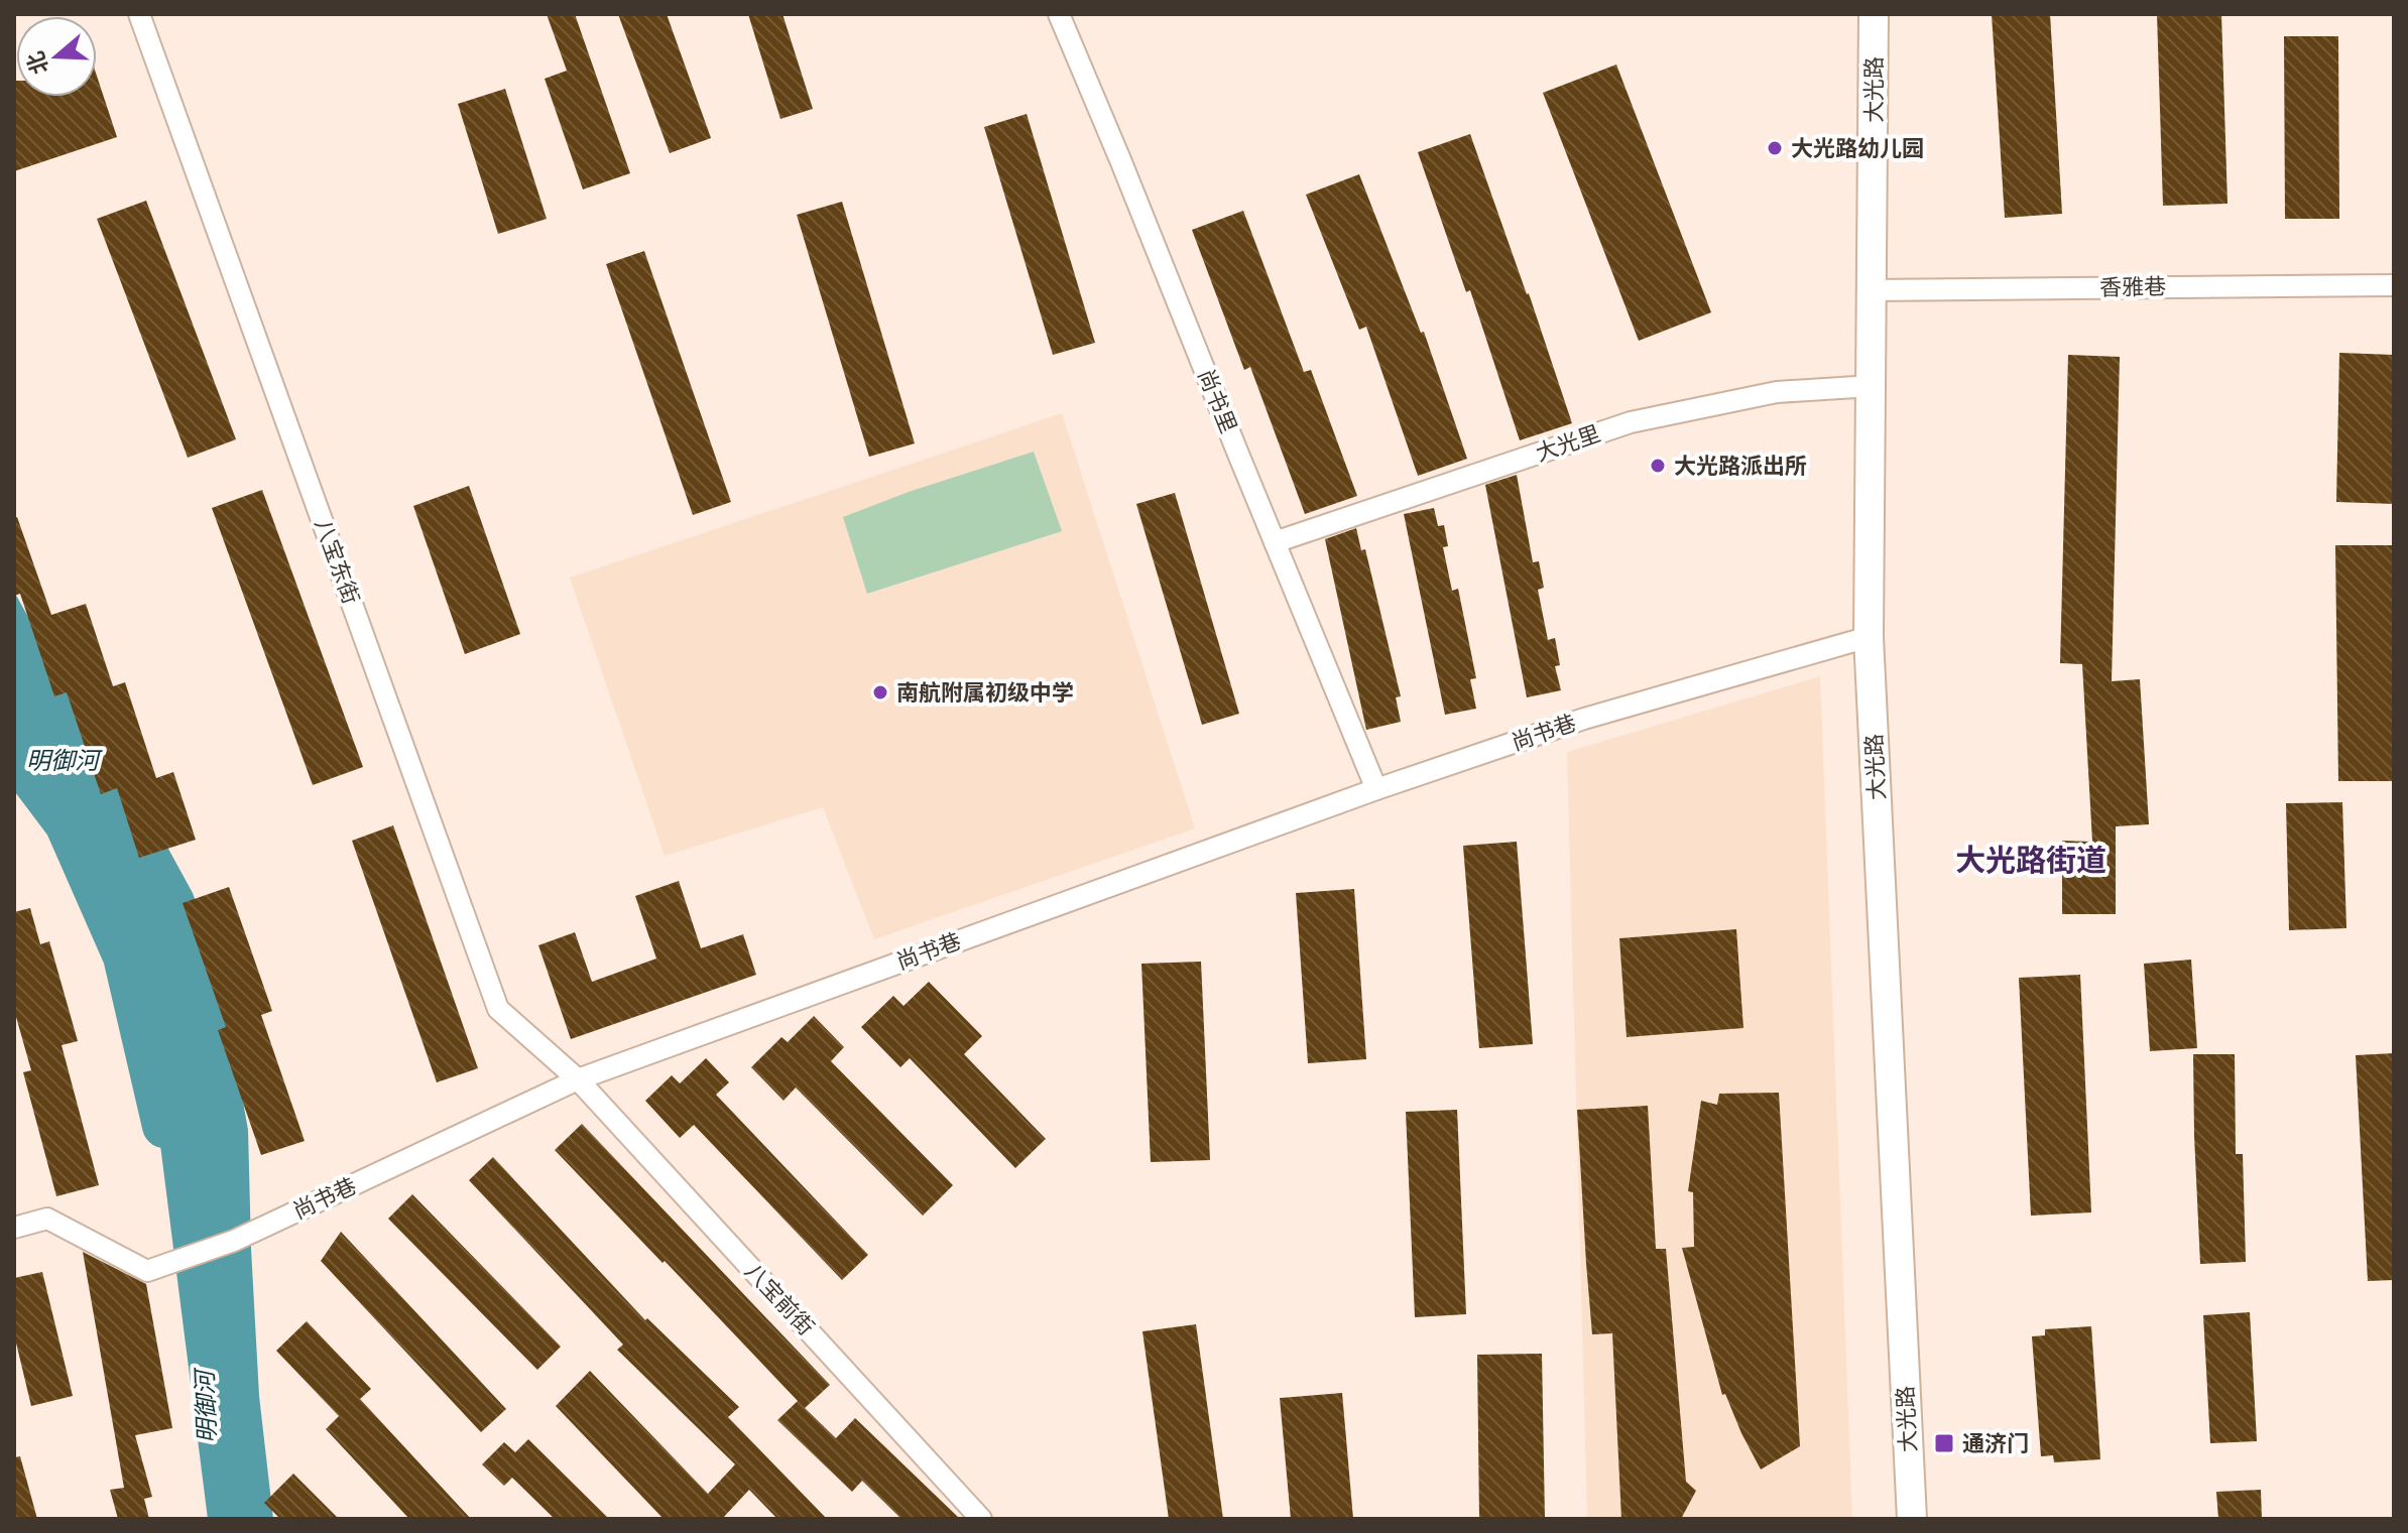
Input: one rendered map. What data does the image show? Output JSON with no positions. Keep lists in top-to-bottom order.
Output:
{
  "streets": {
    "street": [
      "大光路",
      "香雅巷",
      "尚书里",
      "大光里",
      "八宝东街",
      "尚书巷",
      "八宝前街"
    ]
  },
  "crossings": [
    ["大光路", "香雅巷"],
    ["大光路", "大光里"],
    ["大光路", "尚书巷"],
    ["尚书里", "大光里"],
    ["尚书里", "尚书巷"],
    ["八宝东街", "尚书巷"],
    ["八宝东街", "八宝前街"],
    ["尚书巷", "八宝前街"]
  ],
  "districts": ["大光路街道"],
  "water": ["明御河"],
  "places": {
    "other": ["大光路幼儿园", "大光路派出所", "南航附属初级中学"],
    "transit": ["通济门"]
  },
  "north": "left"
}
